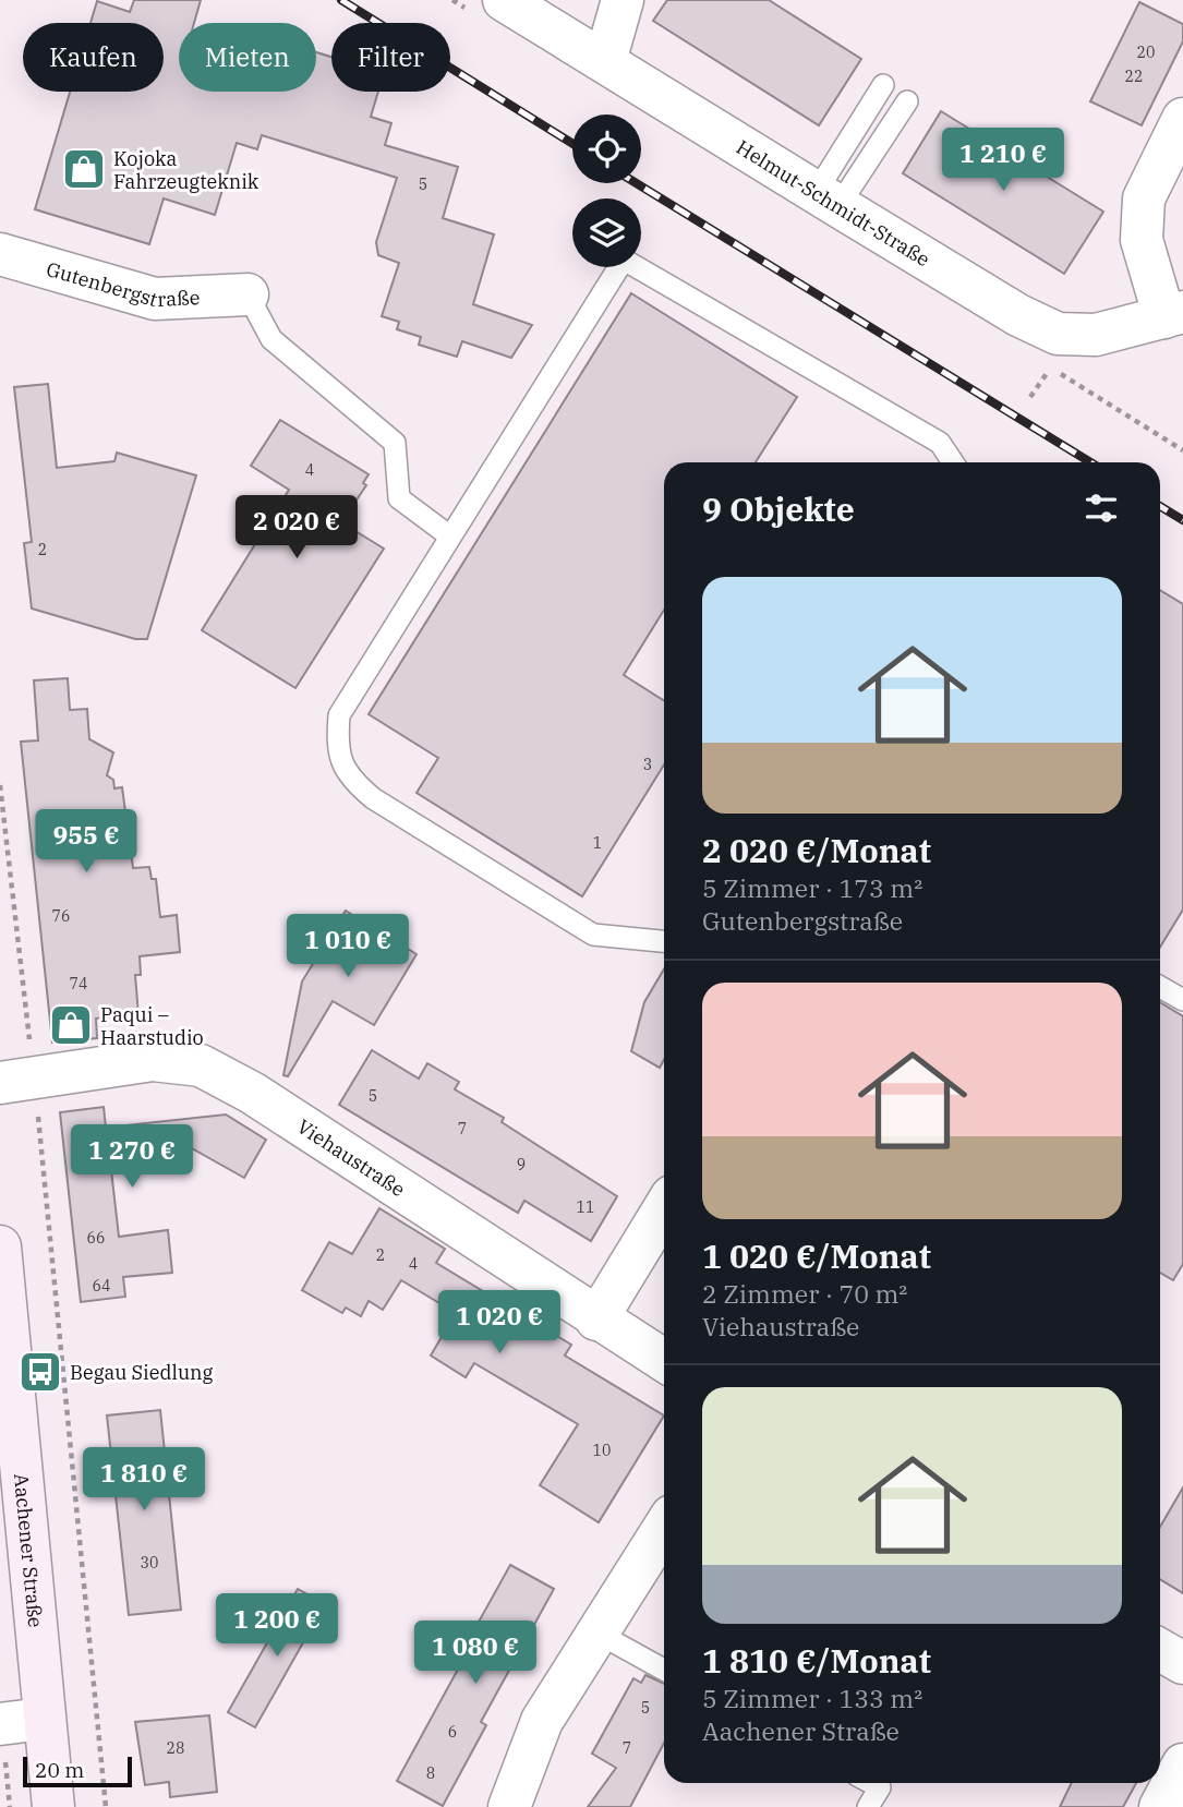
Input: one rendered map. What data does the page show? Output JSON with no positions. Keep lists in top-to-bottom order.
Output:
{
  "streets": {
    "main road": ["Aachener Straße"],
    "street": ["Helmut-Schmidt-Straße", "Gutenbergstraße", "Viehaustraße"]
  },
  "places": {
    "shop": ["Kojoka Fahrzeugteknik", "Paqui – Haarstudio"],
    "bus stop": ["Begau Siedlung"]
  },
  "house_numbers": [
    "20",
    "22",
    "5",
    "4",
    "2",
    "3",
    "1",
    "76",
    "74",
    "5",
    "7",
    "9",
    "11",
    "66",
    "2",
    "4",
    "64",
    "10",
    "30",
    "5",
    "6",
    "28",
    "7",
    "8"
  ],
  "scale_bar": "20 m",
  "page": {
    "chip": ["Kaufen", "Mieten", "Filter"],
    "price": [
      "1 210 €",
      "2 020 €",
      "955 €",
      "1 010 €",
      "1 270 €",
      "1 020 €",
      "1 810 €",
      "1 200 €",
      "1 080 €"
    ],
    "heading": "9 Objekte",
    "list": [
      {
        "name": "2 020 €/Monat",
        "note": "5 Zimmer · 173 m² · Gutenbergstraße"
      },
      {
        "name": "1 020 €/Monat",
        "note": "2 Zimmer · 70 m² · Viehaustraße"
      },
      {
        "name": "1 810 €/Monat",
        "note": "5 Zimmer · 133 m² · Aachener Straße"
      }
    ],
    "scale": "20 m"
  }
}
